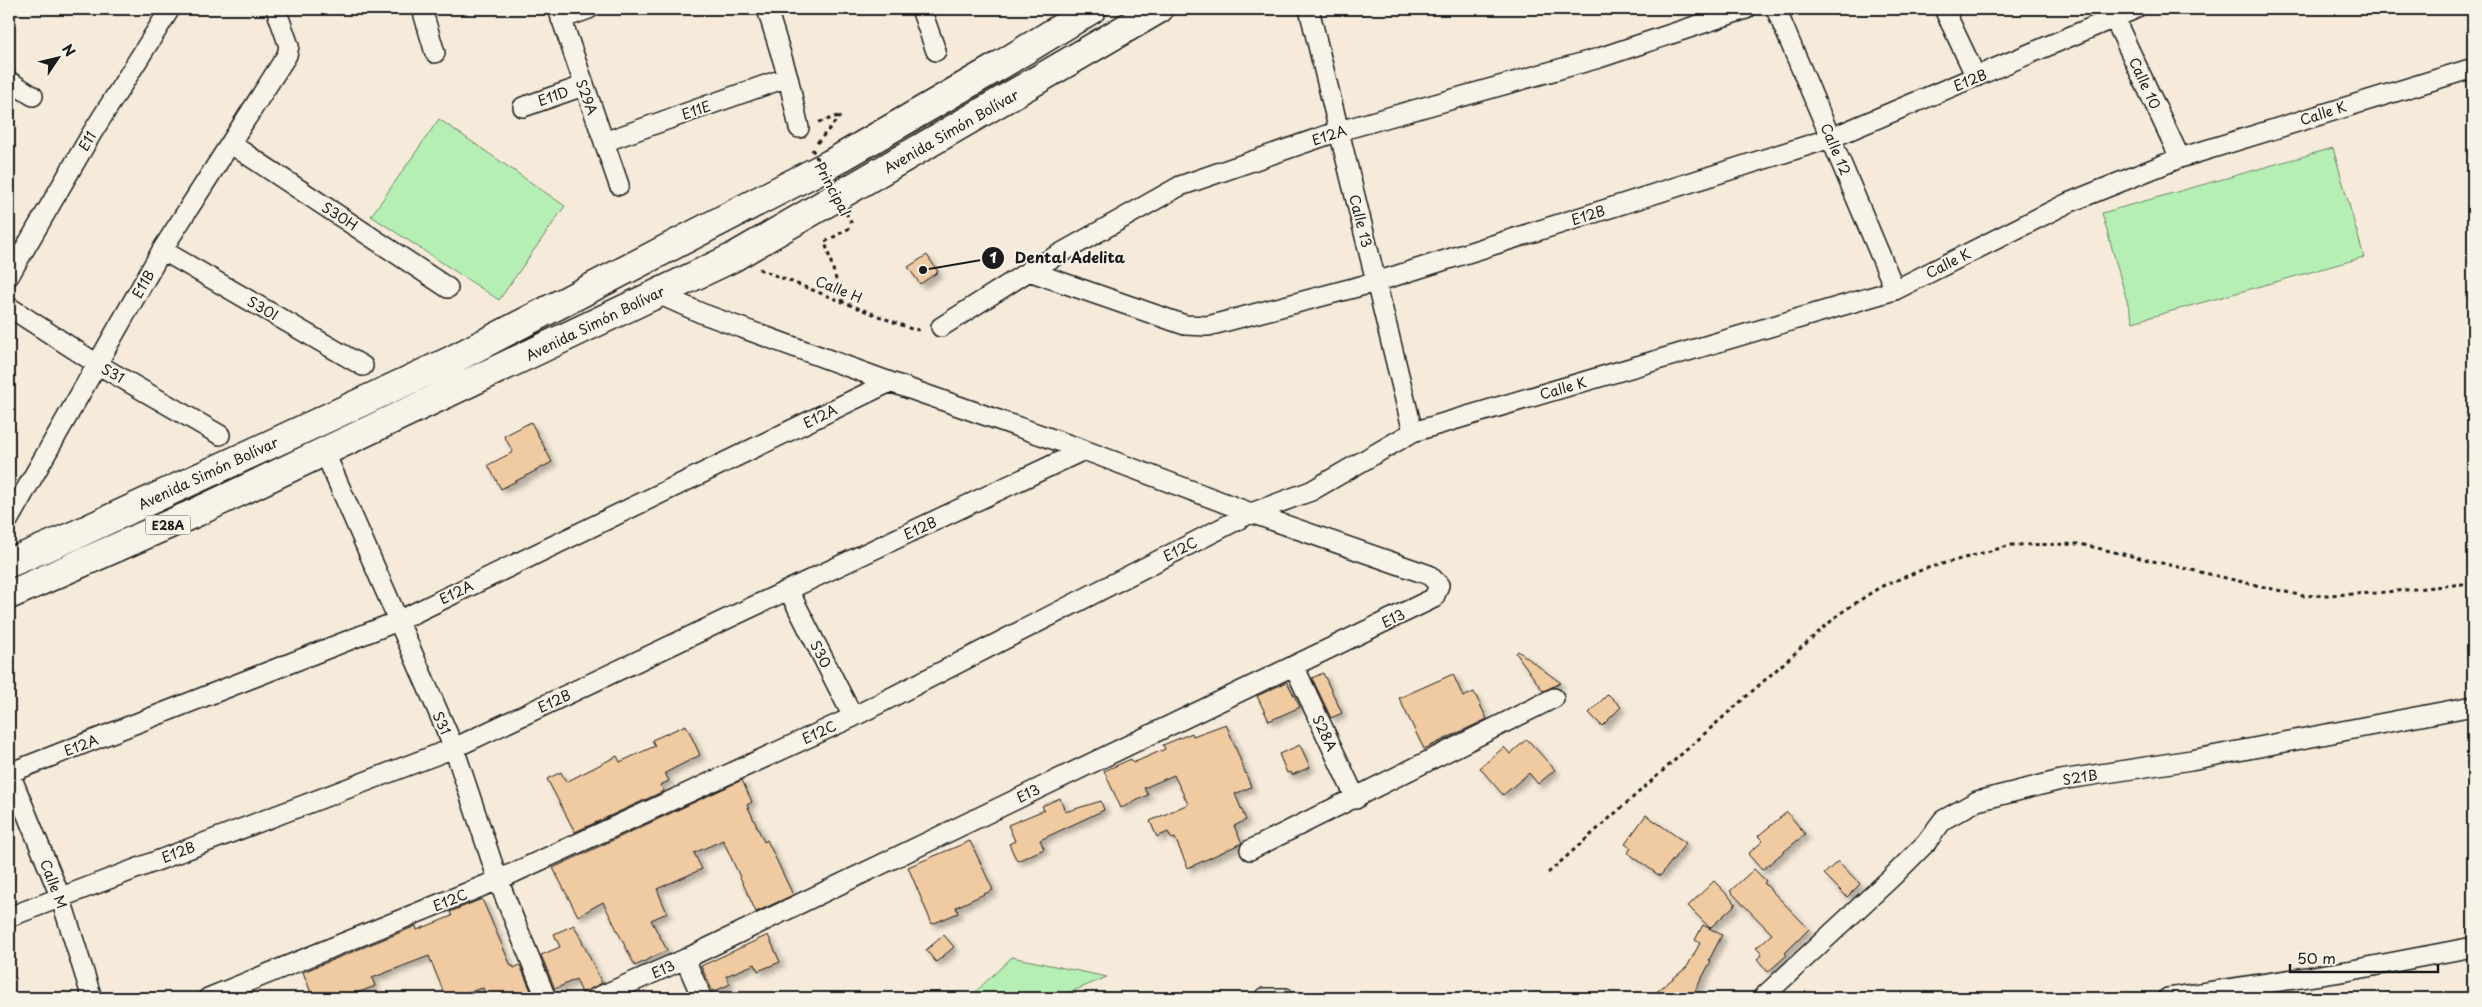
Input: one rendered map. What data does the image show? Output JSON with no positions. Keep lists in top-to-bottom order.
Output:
{
  "streets": {
    "highway": ["Avenida Simón Bolívar", "E28A"],
    "street": [
      "E12B",
      "Calle 10",
      "E11D",
      "S29A",
      "E11E",
      "Calle K",
      "E12A",
      "E11",
      "Calle 12",
      "S30H",
      "Calle 13",
      "E11B",
      "S30I",
      "S31",
      "E12C",
      "E13",
      "S30",
      "S28A",
      "S21B",
      "Calle M"
    ],
    "path": ["Principal", "Calle H"]
  },
  "crossings": [
    ["E12B", "Calle 10"],
    ["E12B", "E12A"],
    ["E12B", "Calle 12"],
    ["E12B", "Calle 13"],
    ["E12B", "S31"],
    ["E12B", "S30"],
    ["E12B", "Calle M"],
    ["Calle 10", "Calle K"],
    ["E11D", "S29A"],
    ["S29A", "E11E"],
    ["Calle K", "Calle 12"],
    ["Calle K", "Calle 13"],
    ["Calle K", "E12C"],
    ["Avenida Simón Bolívar", "Calle H"],
    ["Avenida Simón Bolívar", "S31"],
    ["E12A", "Calle 13"],
    ["E12A", "Calle H"],
    ["E12A", "S31"],
    ["E12A", "Calle M"],
    ["Principal", "Calle H"],
    ["S30H", "E11B"],
    ["Calle 13", "E12C"],
    ["E11B", "S30I"],
    ["E11B", "S31"],
    ["S31", "E12C"],
    ["E12C", "E13"],
    ["E12C", "S30"],
    ["E13", "S28A"]
  ],
  "places": ["Dental Adelita"],
  "scale_bar": "50 m",
  "north": "top right"
}
